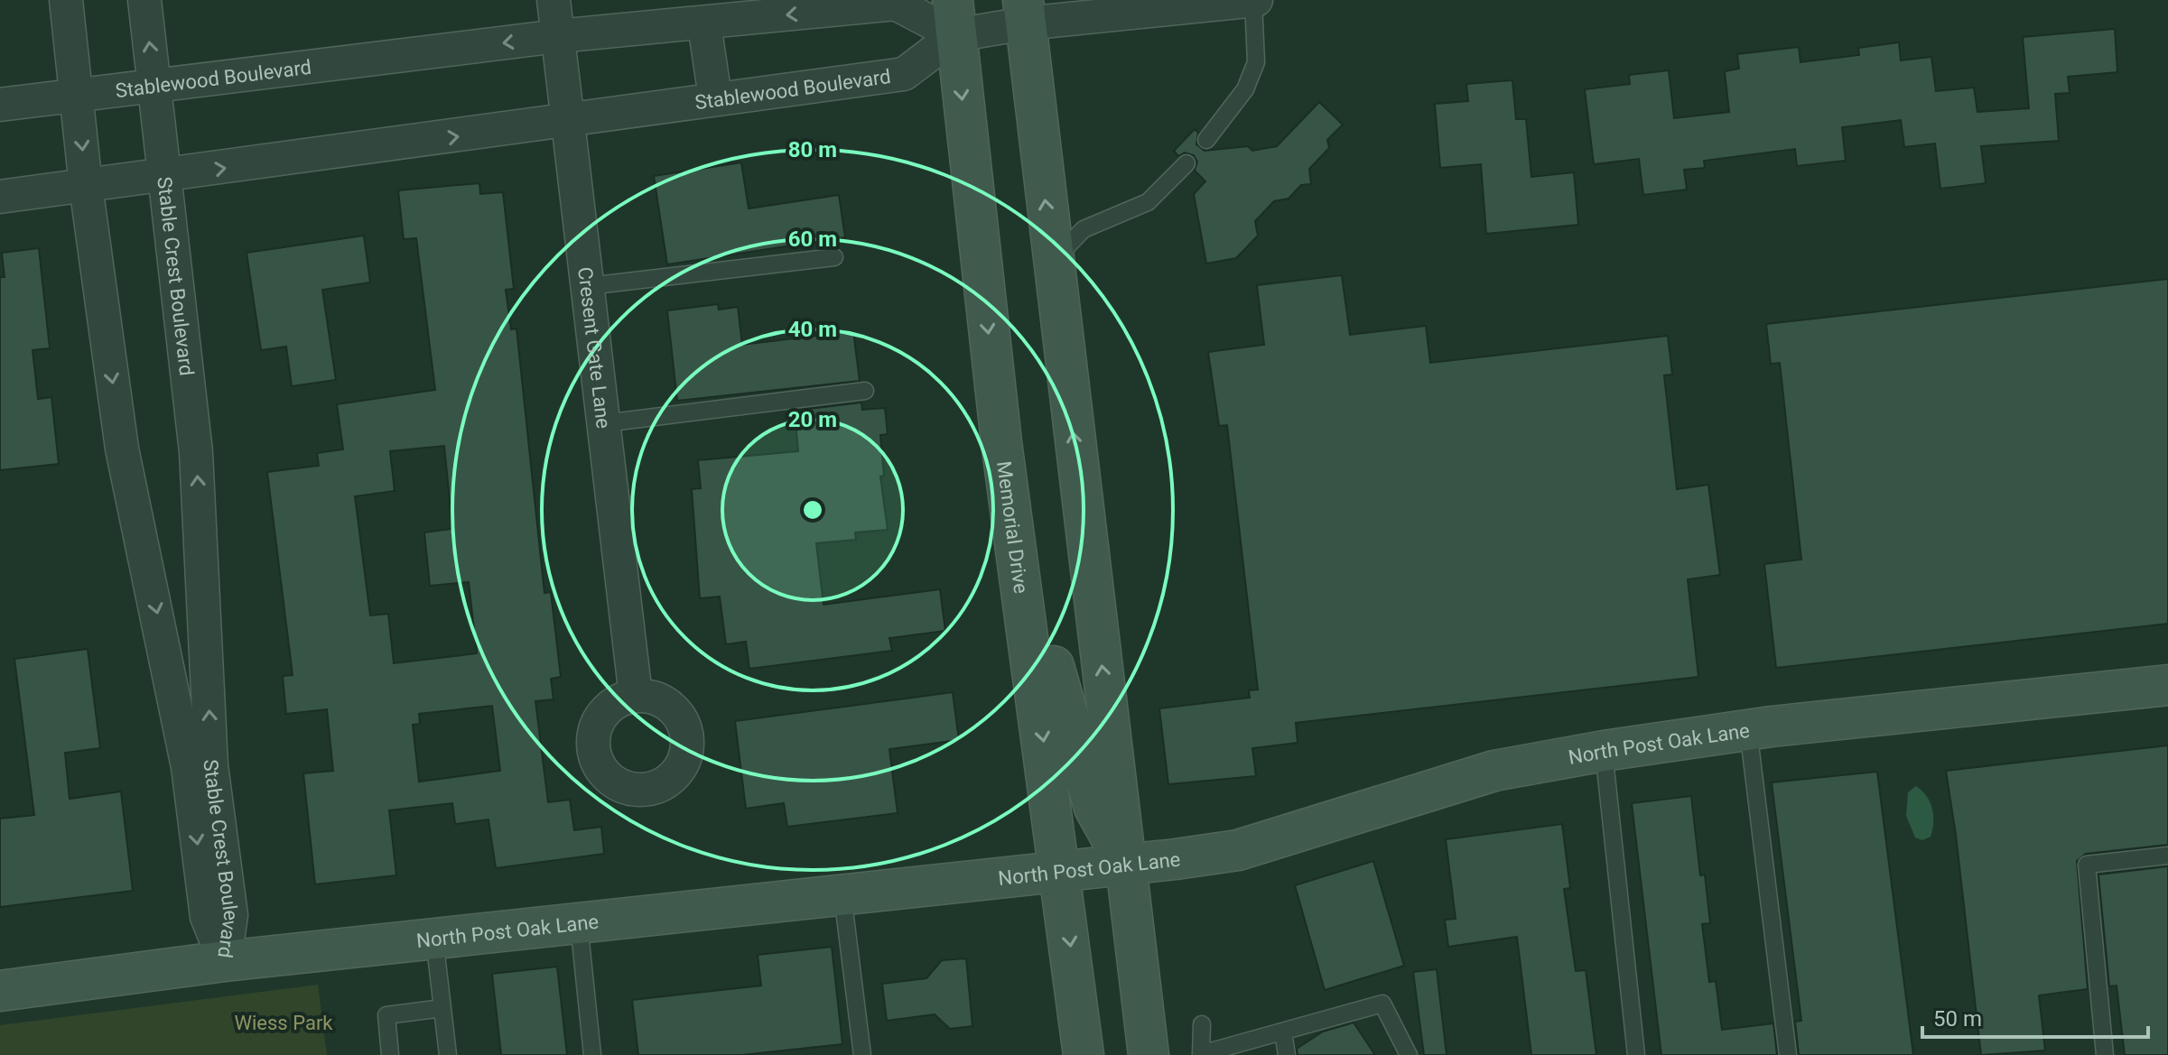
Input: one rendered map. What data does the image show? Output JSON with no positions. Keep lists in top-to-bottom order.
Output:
{
  "streets": {
    "main road": ["Memorial Drive", "North Post Oak Lane"],
    "street": ["Stablewood Boulevard", "Stable Crest Boulevard", "Cresent Gate Lane"]
  },
  "crossings": [
    ["Stablewood Boulevard", "Stable Crest Boulevard"],
    ["Stablewood Boulevard", "Cresent Gate Lane"],
    ["Stablewood Boulevard", "Memorial Drive"],
    ["Stable Crest Boulevard", "North Post Oak Lane"],
    ["Memorial Drive", "North Post Oak Lane"]
  ],
  "parks": ["Wiess Park"],
  "scale_bar": "50 m",
  "rings": [
    "80 m",
    "60 m",
    "40 m",
    "20 m"
  ]
}
